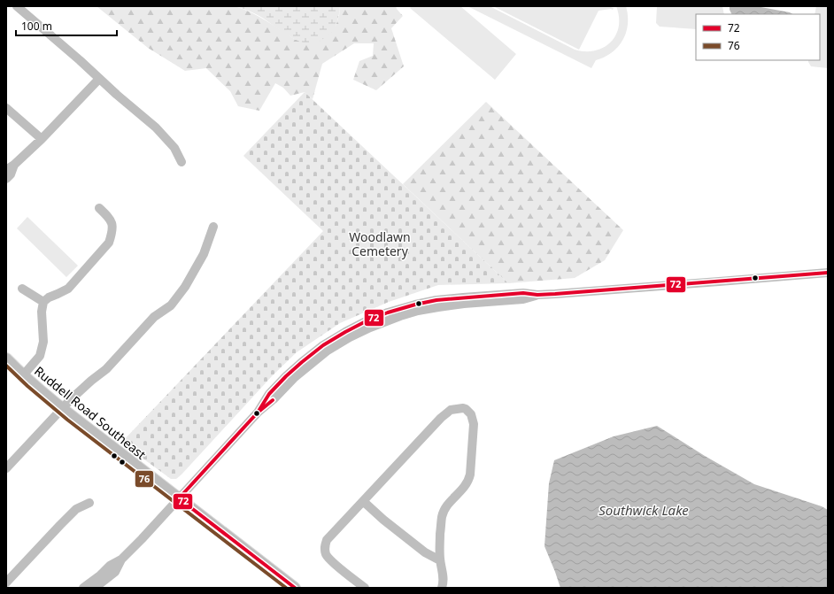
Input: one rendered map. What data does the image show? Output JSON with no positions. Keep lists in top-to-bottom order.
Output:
{
  "streets": {
    "main road": ["Ruddell Road Southeast"]
  },
  "water": ["Southwick Lake"],
  "parks": ["Woodlawn Cemetery"],
  "lines": ["transit line 72", "transit line 76"],
  "legend": ["72", "76"],
  "scale_bar": "100 m"
}
